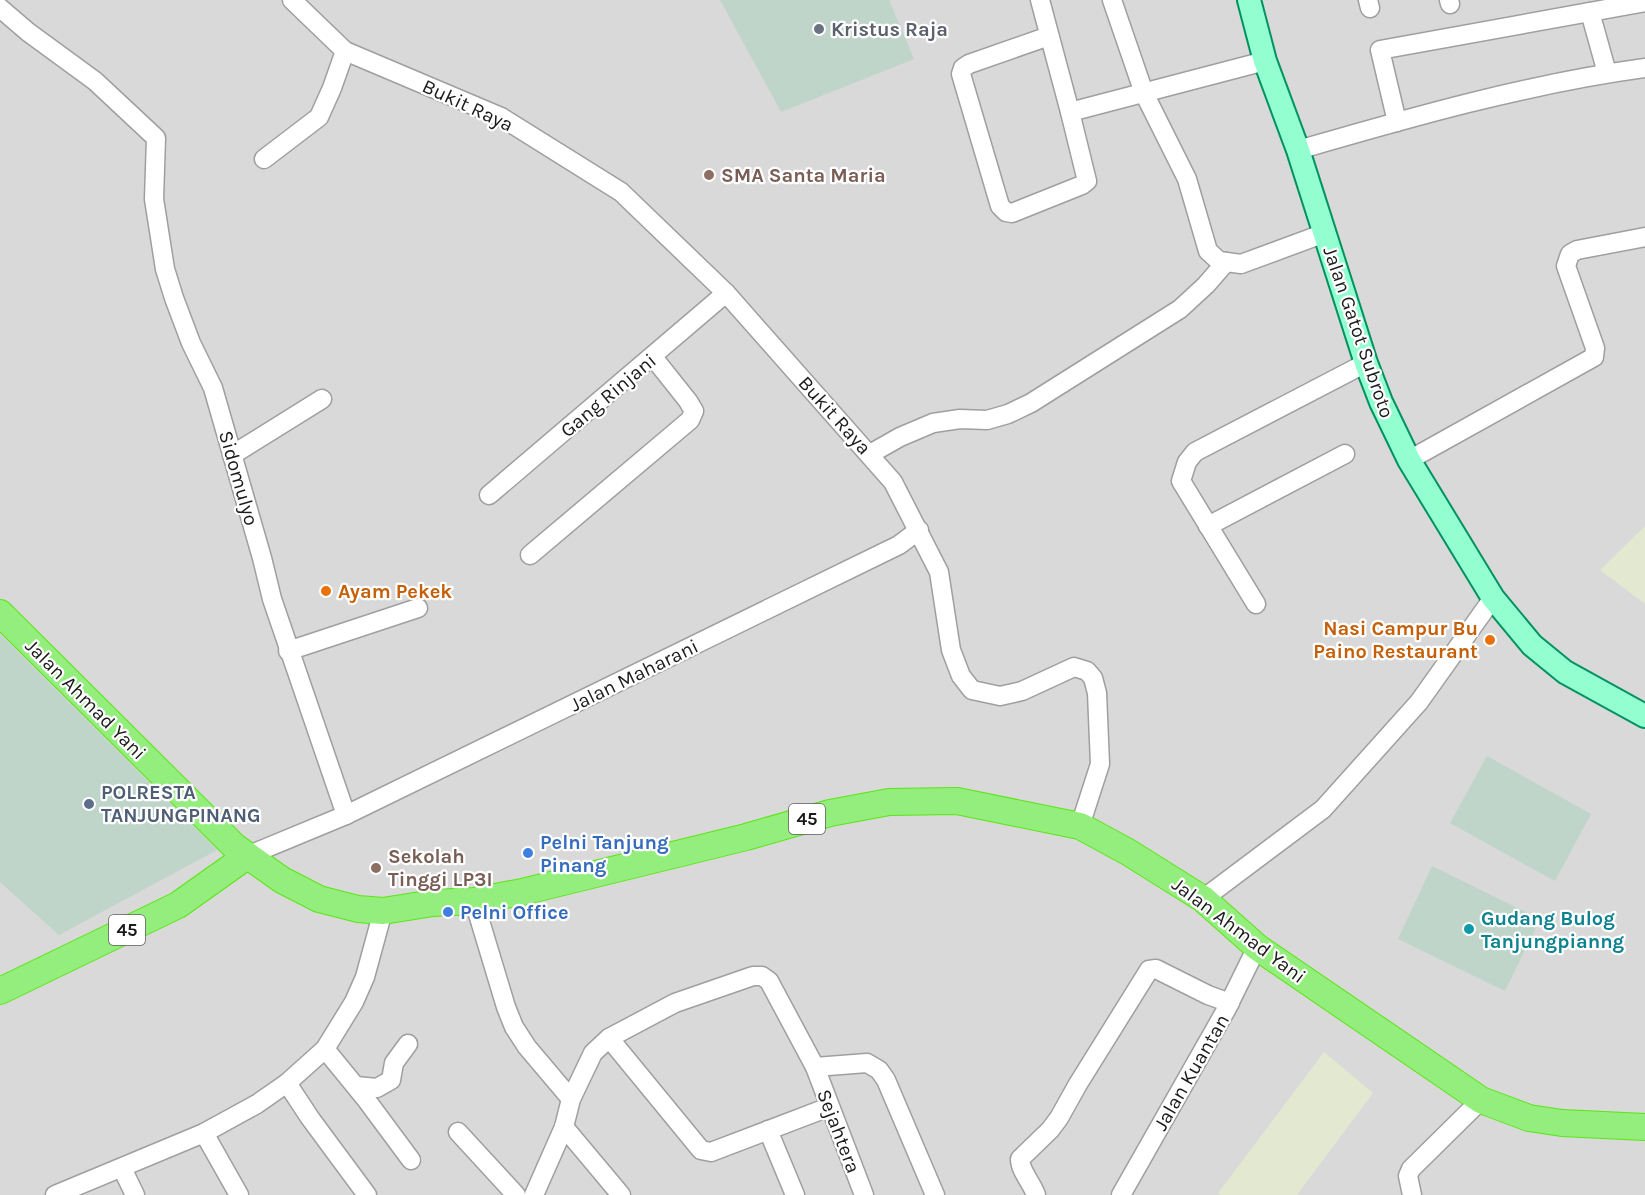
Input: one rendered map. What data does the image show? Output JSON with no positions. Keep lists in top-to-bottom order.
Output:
{
  "streets": {
    "highway": ["Jalan Ahmad Yani", "45"],
    "main road": ["Jalan Gatot Subroto"],
    "street": [
      "Bukit Raya",
      "Gang Rinjani",
      "Sidomulyo",
      "Jalan Maharani",
      "Jalan Kuantan",
      "Sejahtera"
    ]
  },
  "crossings": [
    ["Bukit Raya", "Gang Rinjani"],
    ["Bukit Raya", "Jalan Maharani"],
    ["Bukit Raya", "Jalan Ahmad Yani"],
    ["Sidomulyo", "Jalan Maharani"],
    ["Jalan Maharani", "Jalan Ahmad Yani"],
    ["Jalan Maharani", "45"],
    ["Jalan Ahmad Yani", "45"],
    ["Jalan Ahmad Yani", "Jalan Kuantan"]
  ],
  "places": [
    "Kristus Raja",
    "SMA Santa Maria",
    "Ayam Pekek",
    "Nasi Campur Bu Paino Restaurant",
    "POLRESTA TANJUNGPINANG",
    "Pelni Tanjung Pinang",
    "Sekolah Tinggi LP3I",
    "Pelni Office",
    "Gudang Bulog Tanjungpianng"
  ]
}
